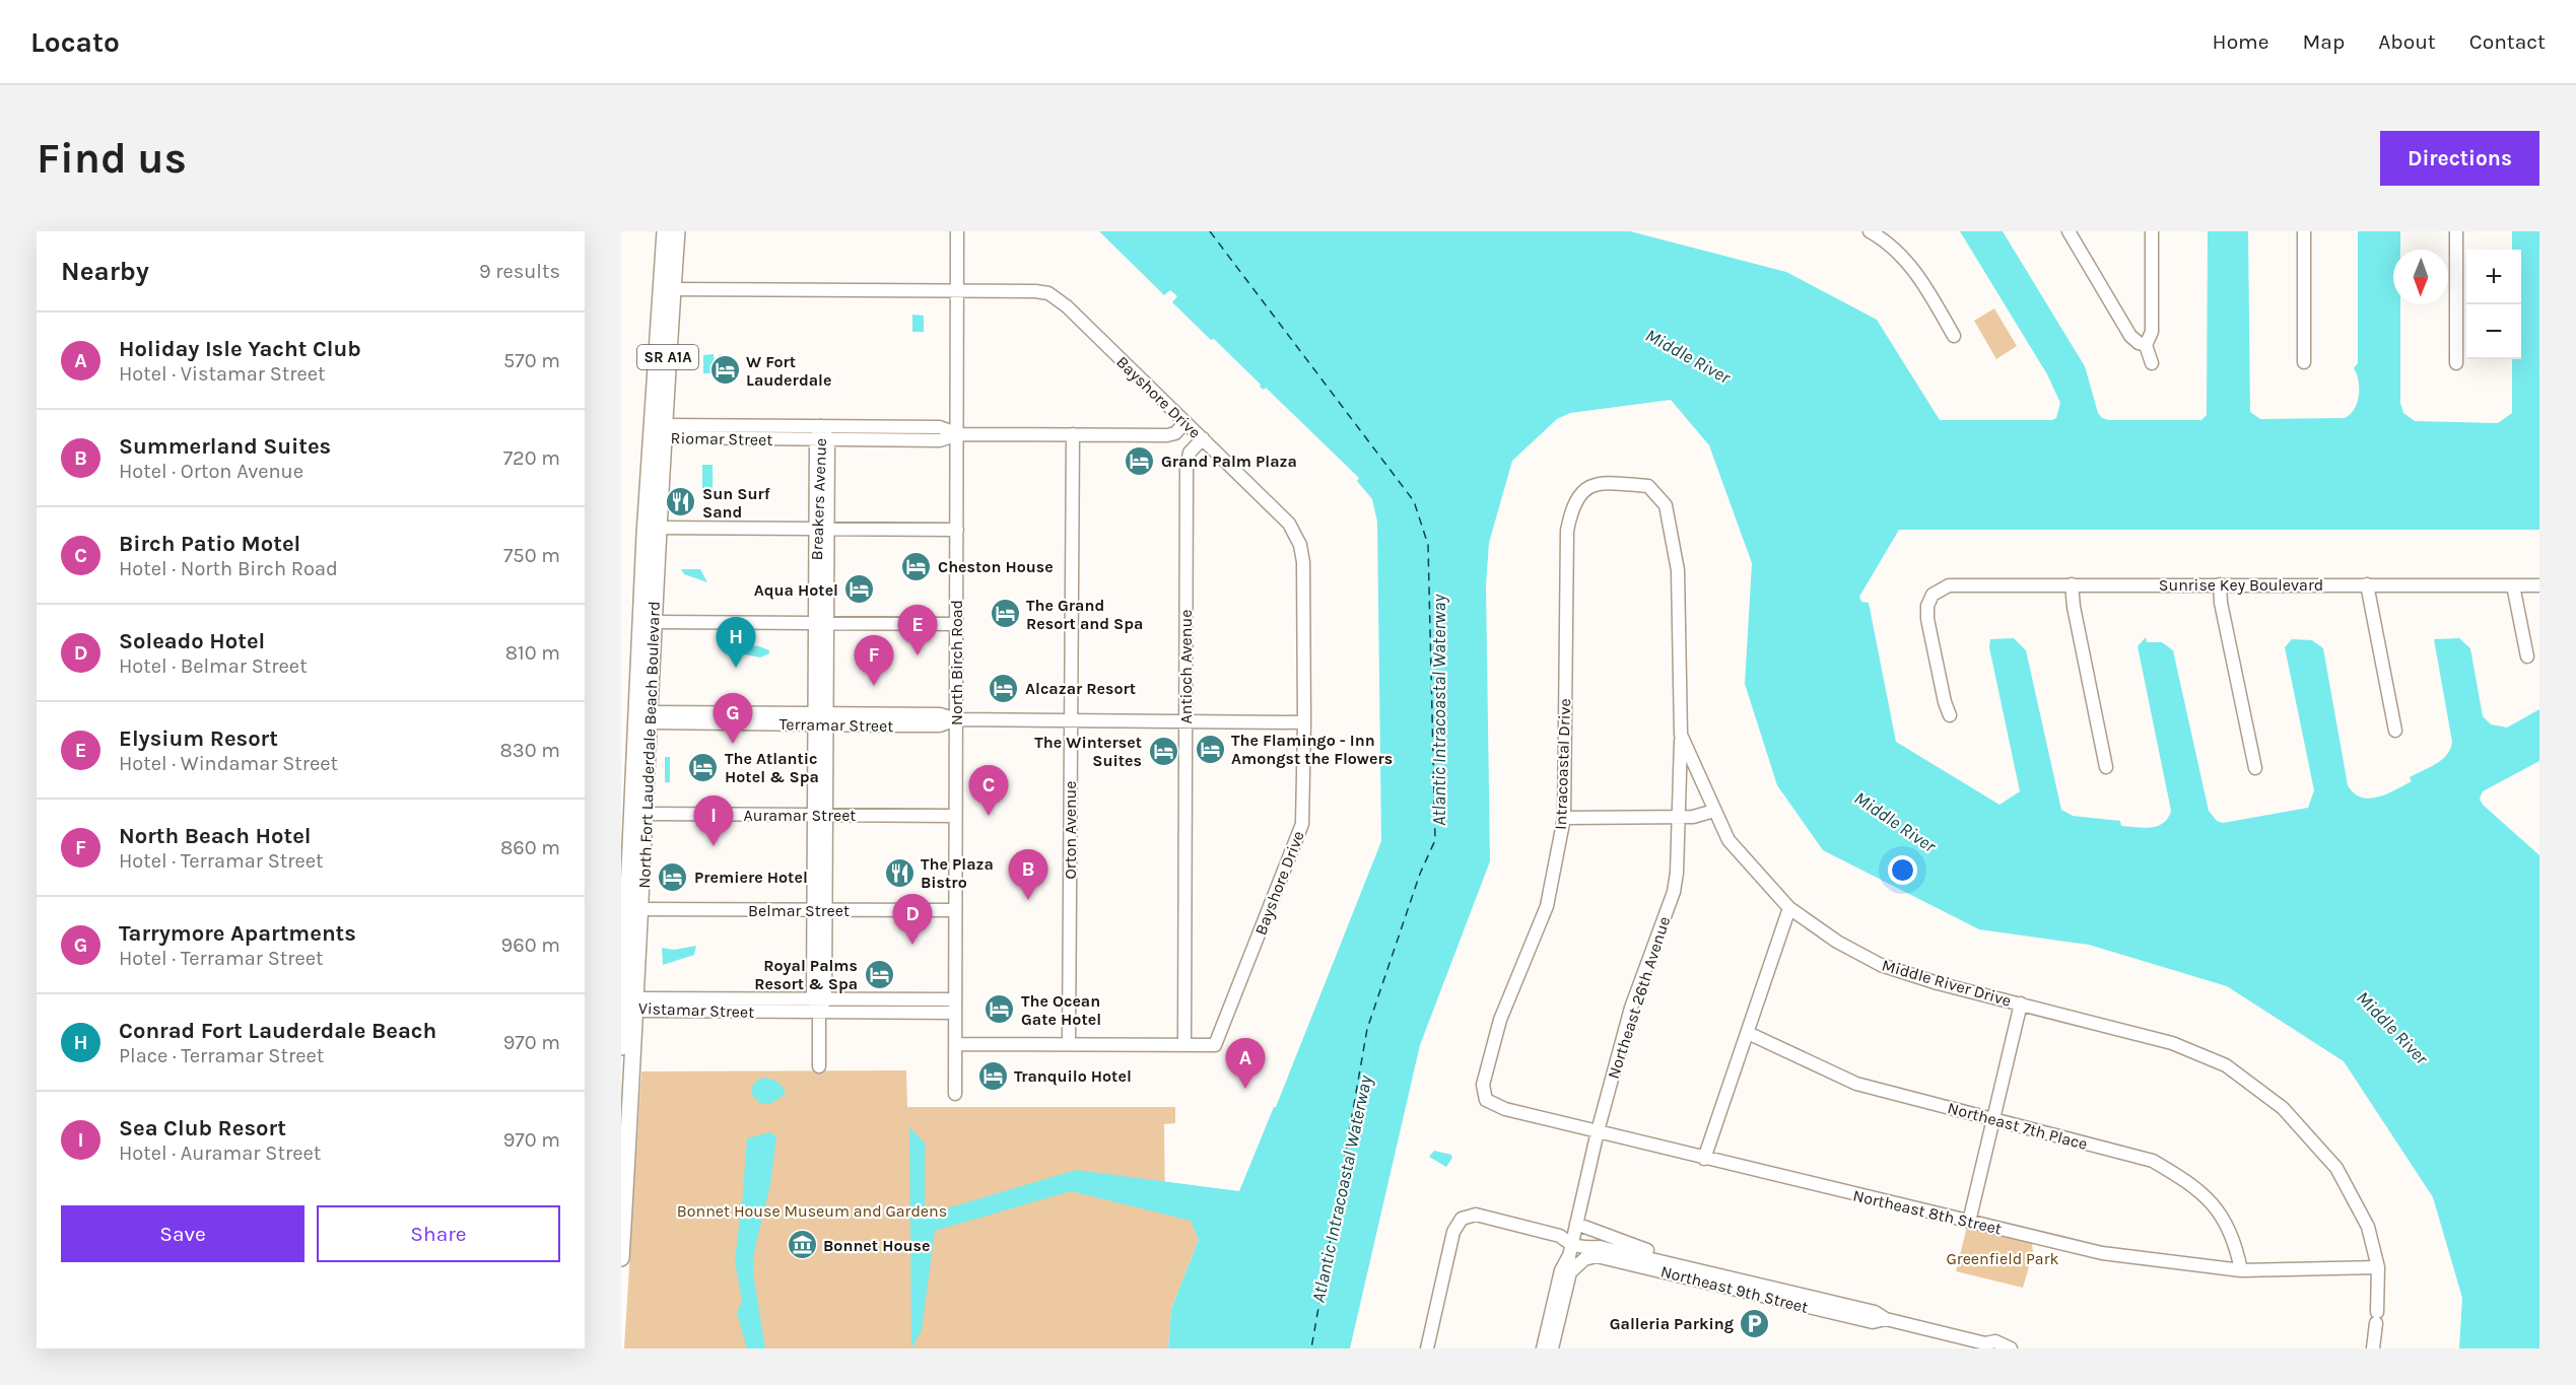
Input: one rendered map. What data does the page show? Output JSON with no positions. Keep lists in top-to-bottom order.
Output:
{
  "streets": {
    "main road": ["SR A1A", "North Fort Lauderdale Beach Boulevard"],
    "street": [
      "Bayshore Drive",
      "Riomar Street",
      "Breakers Avenue",
      "Sunrise Key Boulevard",
      "North Birch Road",
      "Antioch Avenue",
      "Terramar Street",
      "Intracoastal Drive",
      "Auramar Street",
      "Orton Avenue",
      "Belmar Street",
      "Middle River Drive",
      "Northeast 26th Avenue",
      "Vistamar Street",
      "Northeast 7th Place",
      "Northeast 8th Street",
      "Northeast 9th Street"
    ]
  },
  "crossings": [
    ["Bayshore Drive", "Riomar Street"],
    ["Bayshore Drive", "North Birch Road"],
    ["Bayshore Drive", "Antioch Avenue"],
    ["Bayshore Drive", "Terramar Street"],
    ["Bayshore Drive", "North Fort Lauderdale Beach Boulevard"],
    ["Riomar Street", "Breakers Avenue"],
    ["Riomar Street", "North Birch Road"],
    ["Riomar Street", "North Fort Lauderdale Beach Boulevard"],
    ["Riomar Street", "Orton Avenue"],
    ["Breakers Avenue", "Terramar Street"],
    ["Breakers Avenue", "Auramar Street"],
    ["Breakers Avenue", "Belmar Street"],
    ["Breakers Avenue", "Vistamar Street"],
    ["North Birch Road", "Terramar Street"],
    ["North Birch Road", "Auramar Street"],
    ["North Birch Road", "Belmar Street"],
    ["North Birch Road", "Vistamar Street"],
    ["Antioch Avenue", "Terramar Street"],
    ["Terramar Street", "North Fort Lauderdale Beach Boulevard"],
    ["Terramar Street", "Orton Avenue"],
    ["North Fort Lauderdale Beach Boulevard", "Auramar Street"],
    ["North Fort Lauderdale Beach Boulevard", "Belmar Street"],
    ["North Fort Lauderdale Beach Boulevard", "Vistamar Street"],
    ["Intracoastal Drive", "Middle River Drive"],
    ["Intracoastal Drive", "Northeast 8th Street"],
    ["Middle River Drive", "Northeast 26th Avenue"],
    ["Middle River Drive", "Northeast 8th Street"],
    ["Northeast 26th Avenue", "Northeast 8th Street"],
    ["Northeast 26th Avenue", "Northeast 9th Street"],
    ["Northeast 7th Place", "Northeast 8th Street"]
  ],
  "water": ["Middle River", "Atlantic Intracoastal Waterway"],
  "parks": ["Bonnet House Museum and Gardens", "Greenfield Park"],
  "places": {
    "hotel": [
      "W Fort Lauderdale",
      "Grand Palm Plaza",
      "Cheston House",
      "Aqua Hotel",
      "The Grand Resort and Spa",
      "Alcazar Resort",
      "The Flamingo - Inn Amongst the Flowers",
      "The Winterset Suites",
      "The Atlantic Hotel & Spa",
      "Premiere Hotel",
      "Royal Palms Resort & Spa",
      "The Ocean Gate Hotel",
      "Tranquilo Hotel"
    ],
    "restaurant": ["Sun Surf Sand", "The Plaza Bistro"],
    "museum": ["Bonnet House"],
    "parking": ["Galleria Parking"]
  },
  "north": "bottom",
  "page": {
    "header": "Locato",
    "nav": [
      "Home",
      "Map",
      "About",
      "Contact"
    ],
    "buttons": [
      "Directions",
      ["Save", "Share"]
    ],
    "title": "Find us",
    "heading": ["Nearby", "9 results"],
    "map_buttons": ["+", "−"],
    "list": [
      {
        "mark": "A",
        "name": "Holiday Isle Yacht Club",
        "note": "Hotel · Vistamar Street",
        "value": "570 m"
      },
      {
        "mark": "B",
        "name": "Summerland Suites",
        "note": "Hotel · Orton Avenue",
        "value": "720 m"
      },
      {
        "mark": "C",
        "name": "Birch Patio Motel",
        "note": "Hotel · North Birch Road",
        "value": "750 m"
      },
      {
        "mark": "D",
        "name": "Soleado Hotel",
        "note": "Hotel · Belmar Street",
        "value": "810 m"
      },
      {
        "mark": "E",
        "name": "Elysium Resort",
        "note": "Hotel · Windamar Street",
        "value": "830 m"
      },
      {
        "mark": "F",
        "name": "North Beach Hotel",
        "note": "Hotel · Terramar Street",
        "value": "860 m"
      },
      {
        "mark": "G",
        "name": "Tarrymore Apartments",
        "note": "Hotel · Terramar Street",
        "value": "960 m"
      },
      {
        "mark": "H",
        "name": "Conrad Fort Lauderdale Beach",
        "note": "Place · Terramar Street",
        "value": "970 m"
      },
      {
        "mark": "I",
        "name": "Sea Club Resort",
        "note": "Hotel · Auramar Street",
        "value": "970 m"
      }
    ],
    "pins": [
      "E",
      "H",
      "F",
      "G",
      "C",
      "I",
      "B",
      "D",
      "A"
    ]
  }
}
